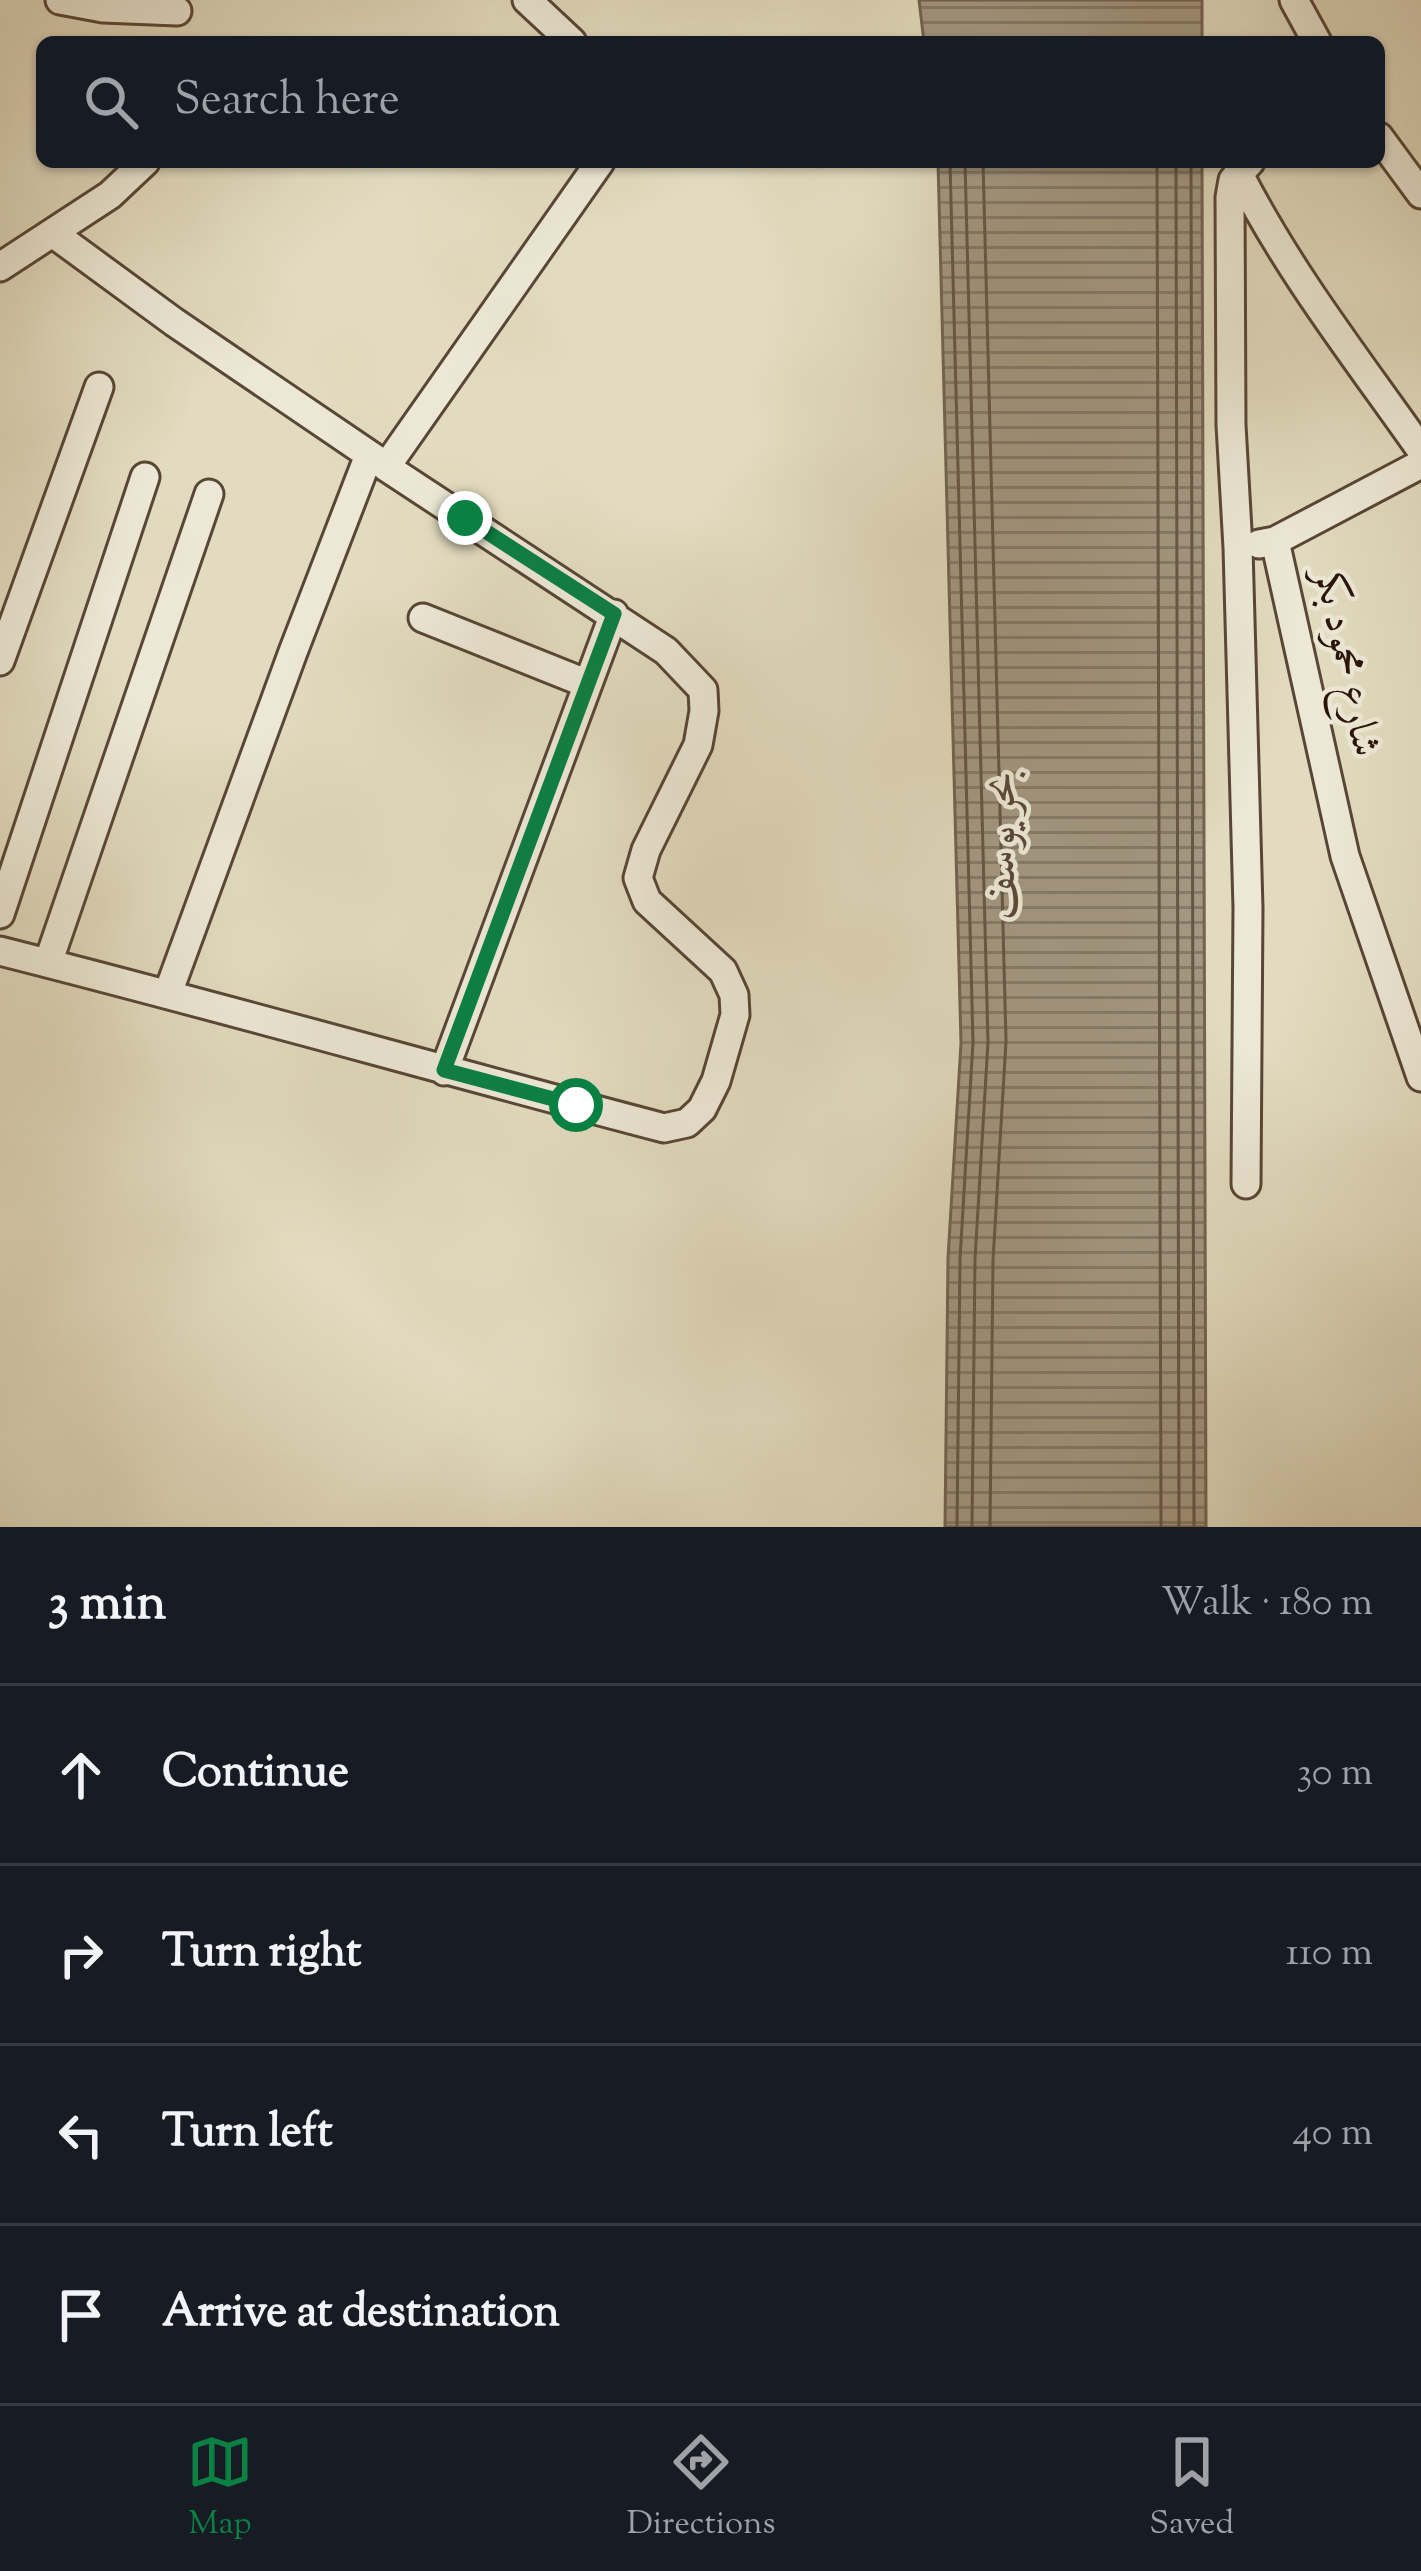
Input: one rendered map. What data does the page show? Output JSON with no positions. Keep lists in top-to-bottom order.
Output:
{
  "streets": {
    "street": ["شارع محمود بكر"]
  },
  "water": ["بحر يوسف"],
  "page": {
    "search": "Search here",
    "heading": ["3 min", "Walk · 180 m"],
    "list": [
      ["Continue", "30 m"],
      ["Turn right", "110 m"],
      ["Turn left", "40 m"],
      "Arrive at destination"
    ],
    "nav": ["Map", "Directions", "Saved"]
  }
}
